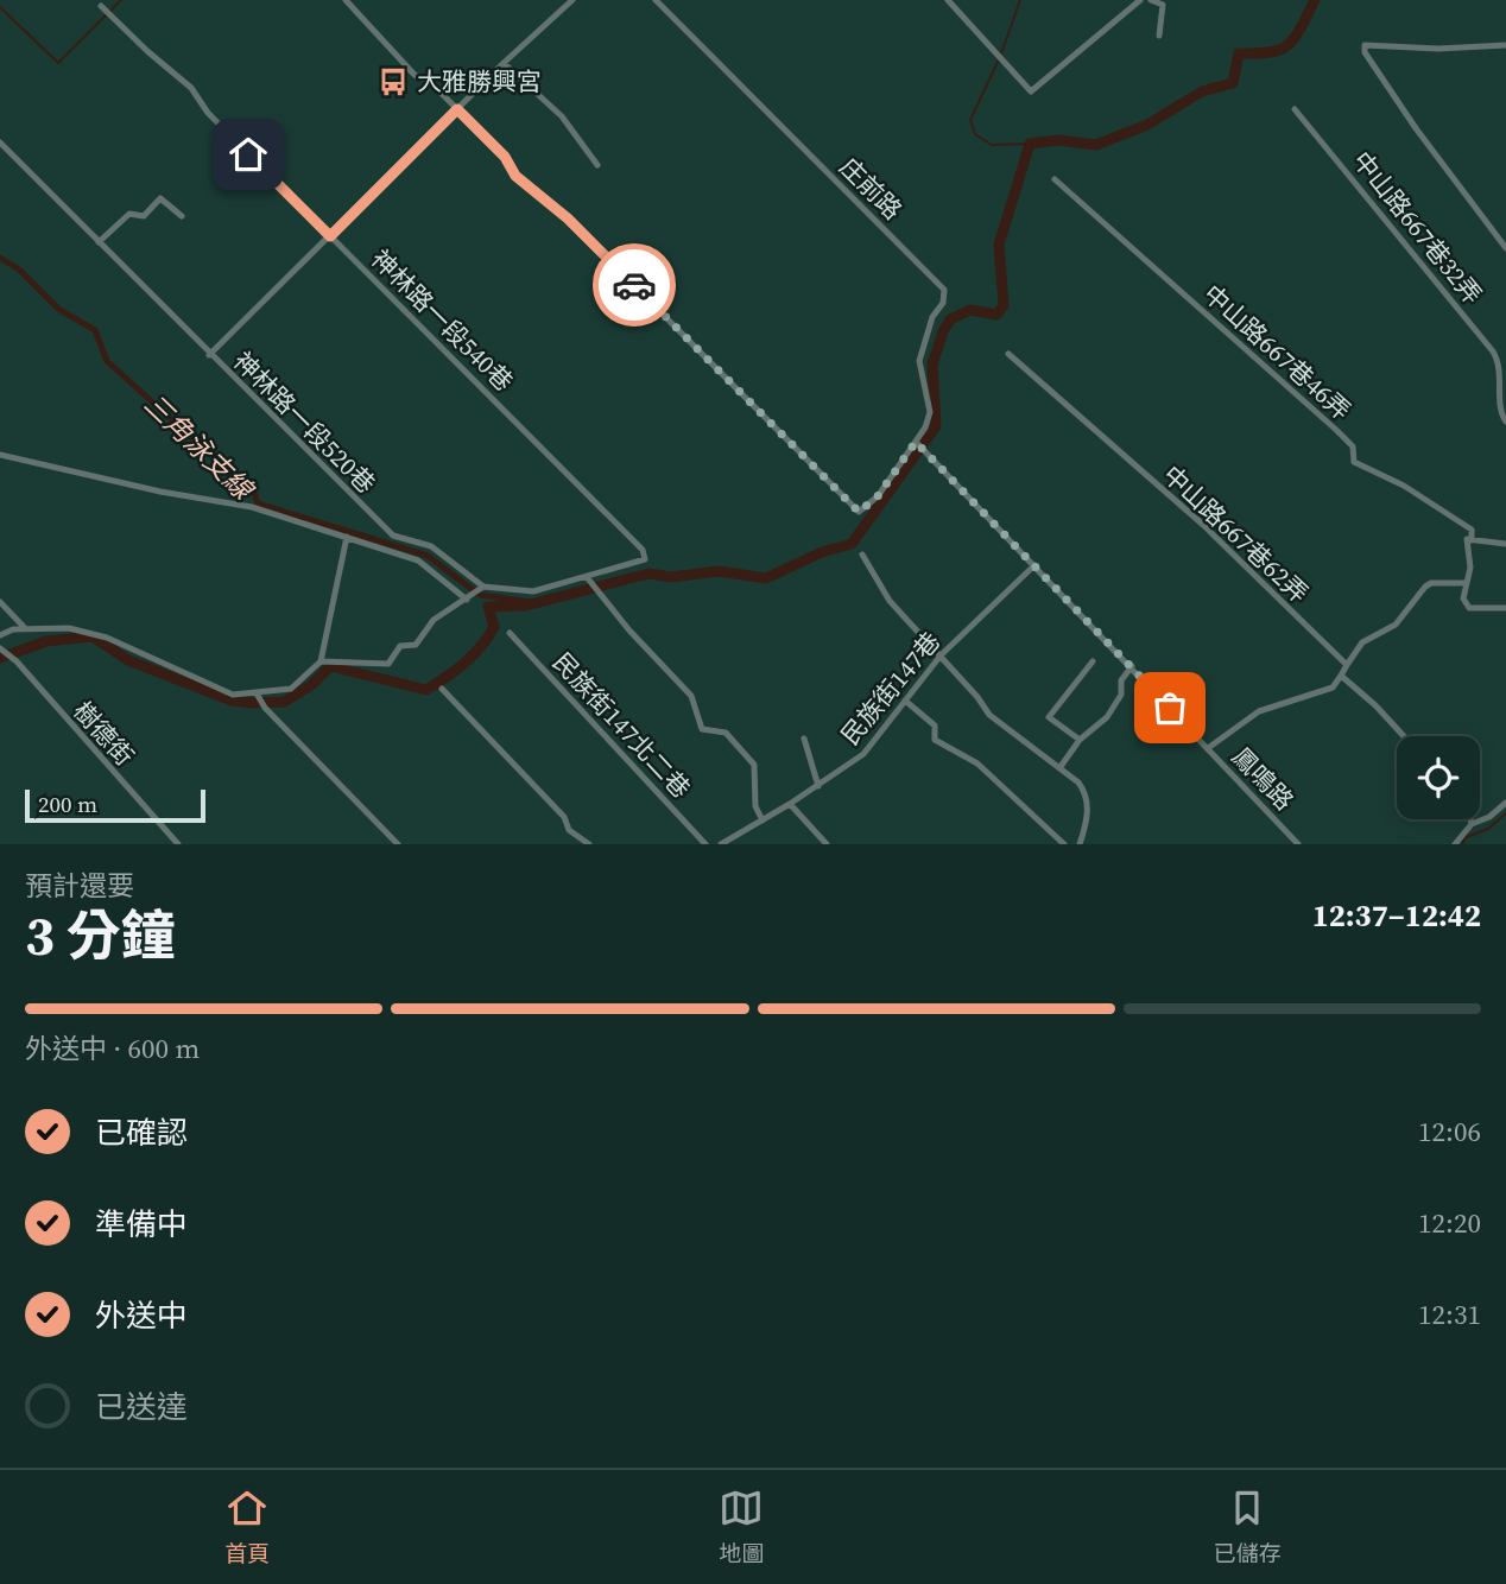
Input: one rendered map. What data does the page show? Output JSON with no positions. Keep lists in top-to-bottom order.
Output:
{
  "streets": {
    "street": [
      "庄前路",
      "中山路667巷32弄",
      "神林路一段540巷",
      "中山路667巷46弄",
      "神林路一段520巷",
      "中山路667巷62弄",
      "民族街147巷",
      "民族街147北二巷",
      "樹德街",
      "鳳鳴路"
    ]
  },
  "crossings": [
    ["庄前路", "鳳鳴路"],
    ["民族街147巷", "鳳鳴路"]
  ],
  "water": ["三角泳支線"],
  "places": {
    "bus stop": ["大雅勝興宮"]
  },
  "scale_bar": "200 m",
  "page": {
    "scale": "200 m",
    "heading": ["3 分鐘", "預計還要", "12:37–12:42"],
    "bar": "外送中 · 600 m",
    "list": [
      ["已確認", "12:06"],
      ["準備中", "12:20"],
      ["外送中", "12:31"],
      "已送達"
    ],
    "tabs": ["首頁", "地圖", "已儲存"]
  }
}
